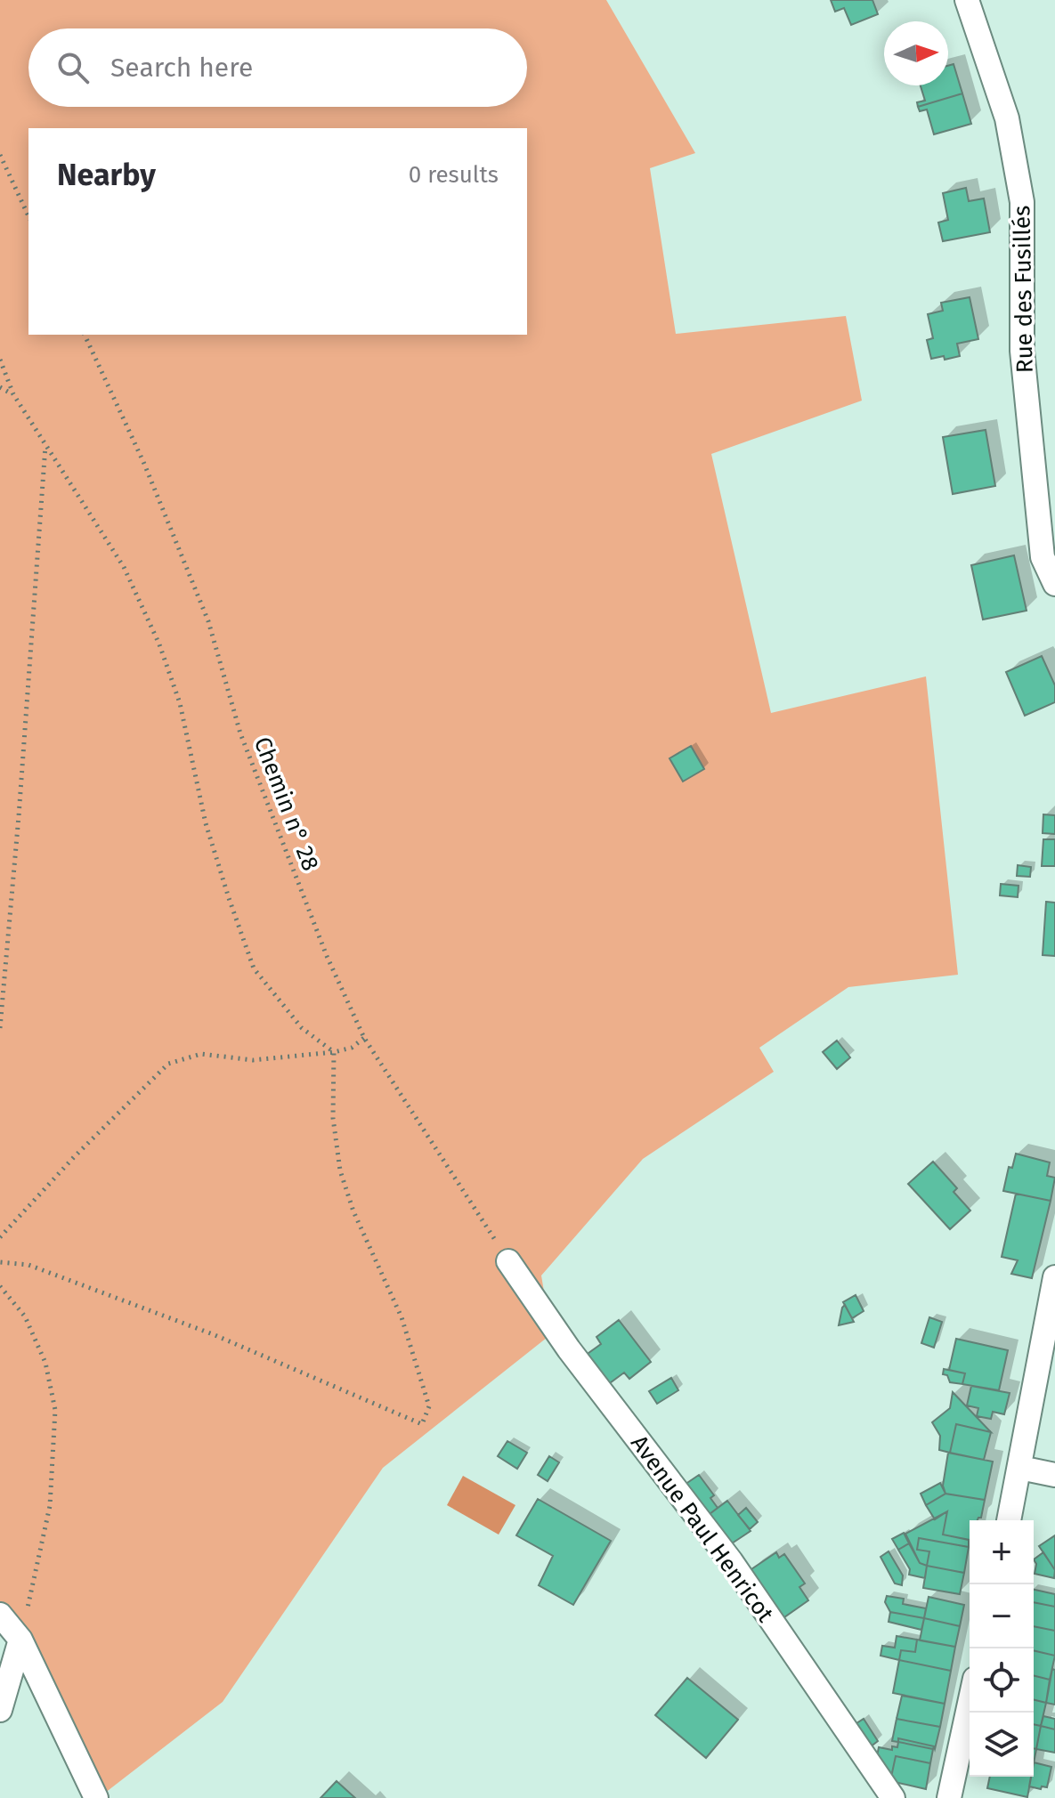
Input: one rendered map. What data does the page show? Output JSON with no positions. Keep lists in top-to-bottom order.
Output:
{
  "streets": {
    "street": ["Rue des Fusillés", "Avenue Paul Henricot"],
    "path": ["Chemin n° 28"]
  },
  "crossings": [
    ["Chemin n° 28", "Avenue Paul Henricot"]
  ],
  "north": "right",
  "page": {
    "search": "Search here",
    "heading": ["Nearby", "0 results"],
    "map_buttons": ["+", "−"]
  }
}
